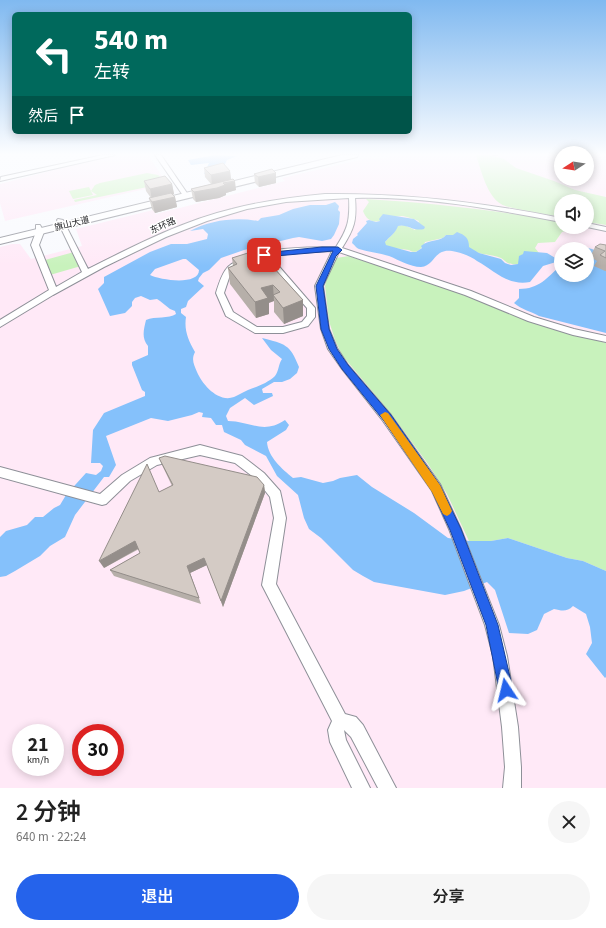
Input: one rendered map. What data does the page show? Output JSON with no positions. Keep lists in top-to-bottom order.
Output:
{
  "streets": {
    "highway": ["旗山大道"],
    "street": ["东环路"]
  },
  "north": "left",
  "page": {
    "turn": ["540 m", "左转"],
    "then": "然后",
    "speed": "21 km/h",
    "limit": "30",
    "heading": ["2 分钟", "640 m · 22:24"],
    "buttons": ["退出", "分享"]
  }
}
